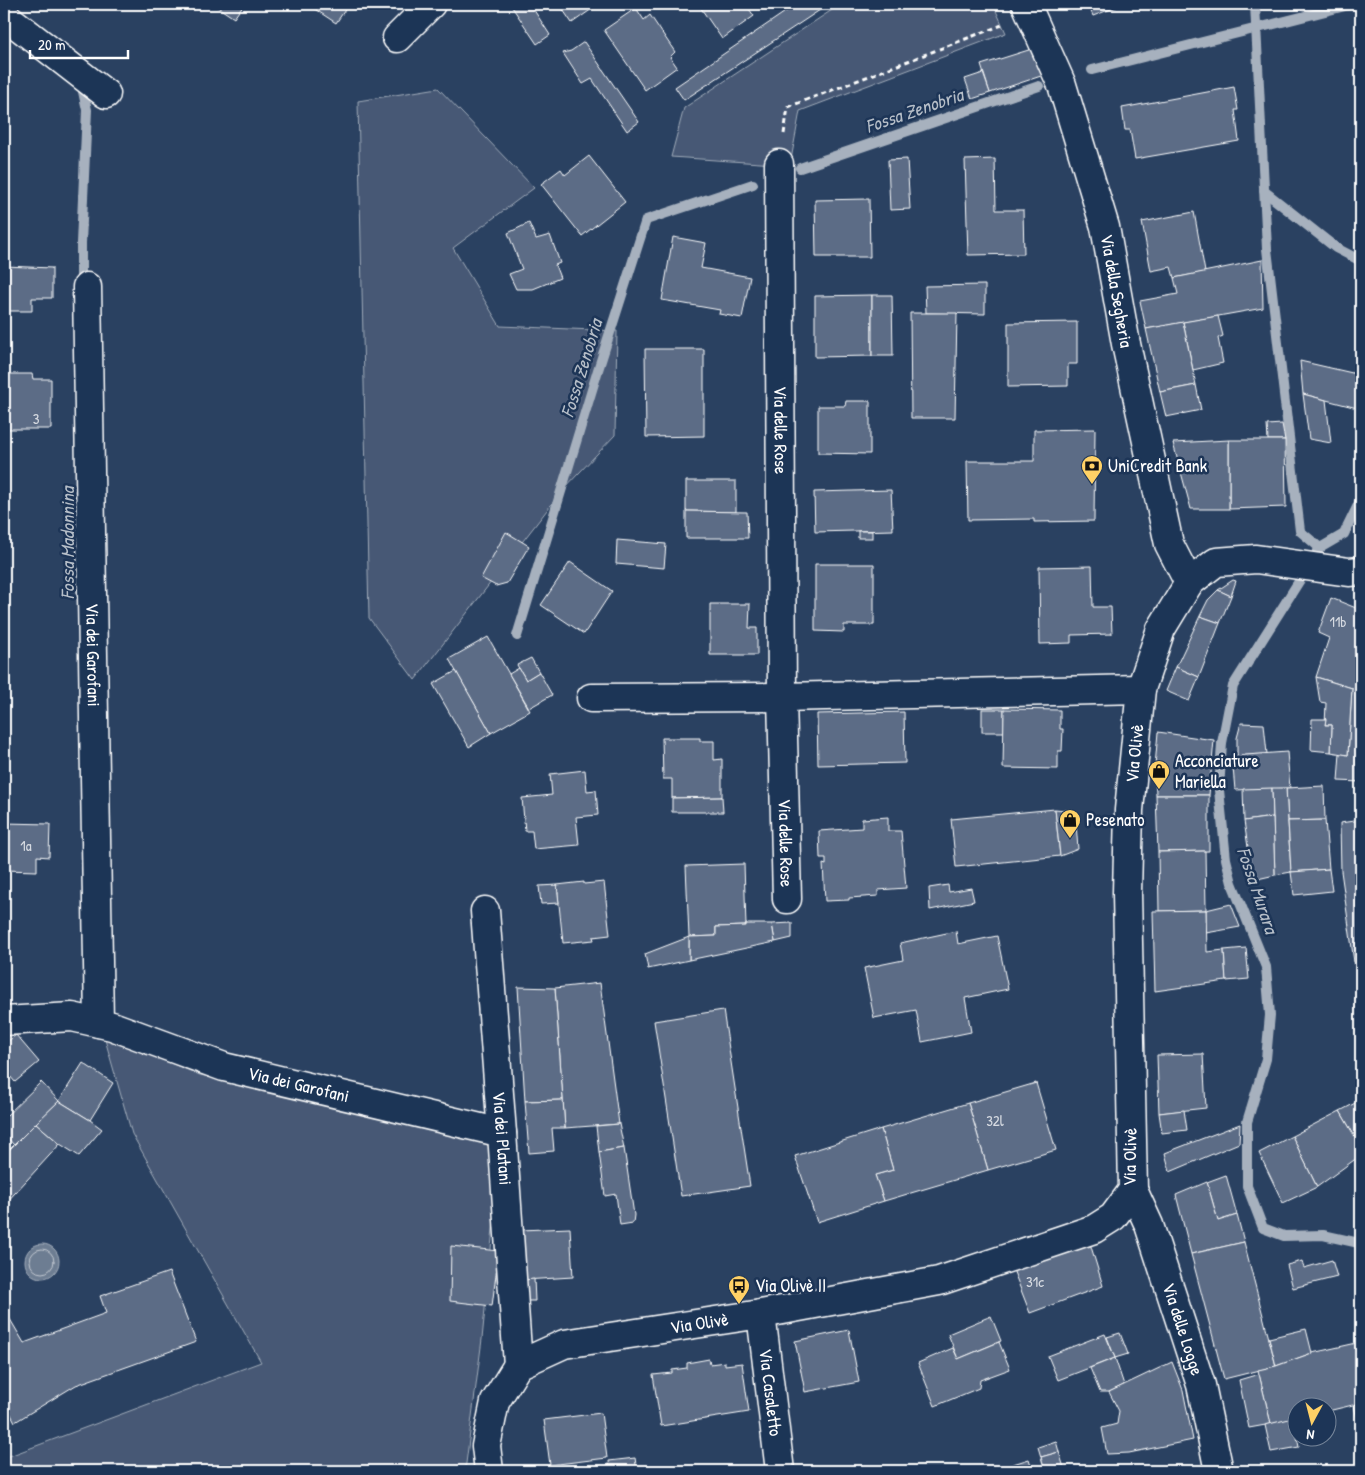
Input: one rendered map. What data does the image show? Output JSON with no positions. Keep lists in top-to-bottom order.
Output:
{
  "streets": {
    "street": [
      "Via della Segheria",
      "Via delle Rose",
      "Via dei Garofani",
      "Via Olivè",
      "Via dei Platani",
      "Via delle Logge",
      "Via Casaletto"
    ]
  },
  "crossings": [
    ["Via della Segheria", "Via Olivè"],
    ["Via dei Garofani", "Via dei Platani"],
    ["Via Olivè", "Via dei Platani"],
    ["Via Olivè", "Via delle Logge"],
    ["Via Olivè", "Via Casaletto"]
  ],
  "water": ["Fossa Zenobria", "Fossa Madonnina", "Fossa Murara"],
  "places": {
    "bank": ["UniCredit Bank"],
    "shop": ["Acconciature Mariella", "Pesenato"],
    "bus stop": ["Via Olivè II"]
  },
  "house_numbers": [
    "3",
    "11b",
    "1a",
    "32l",
    "31c"
  ],
  "scale_bar": "20 m",
  "north": "bottom"
}
